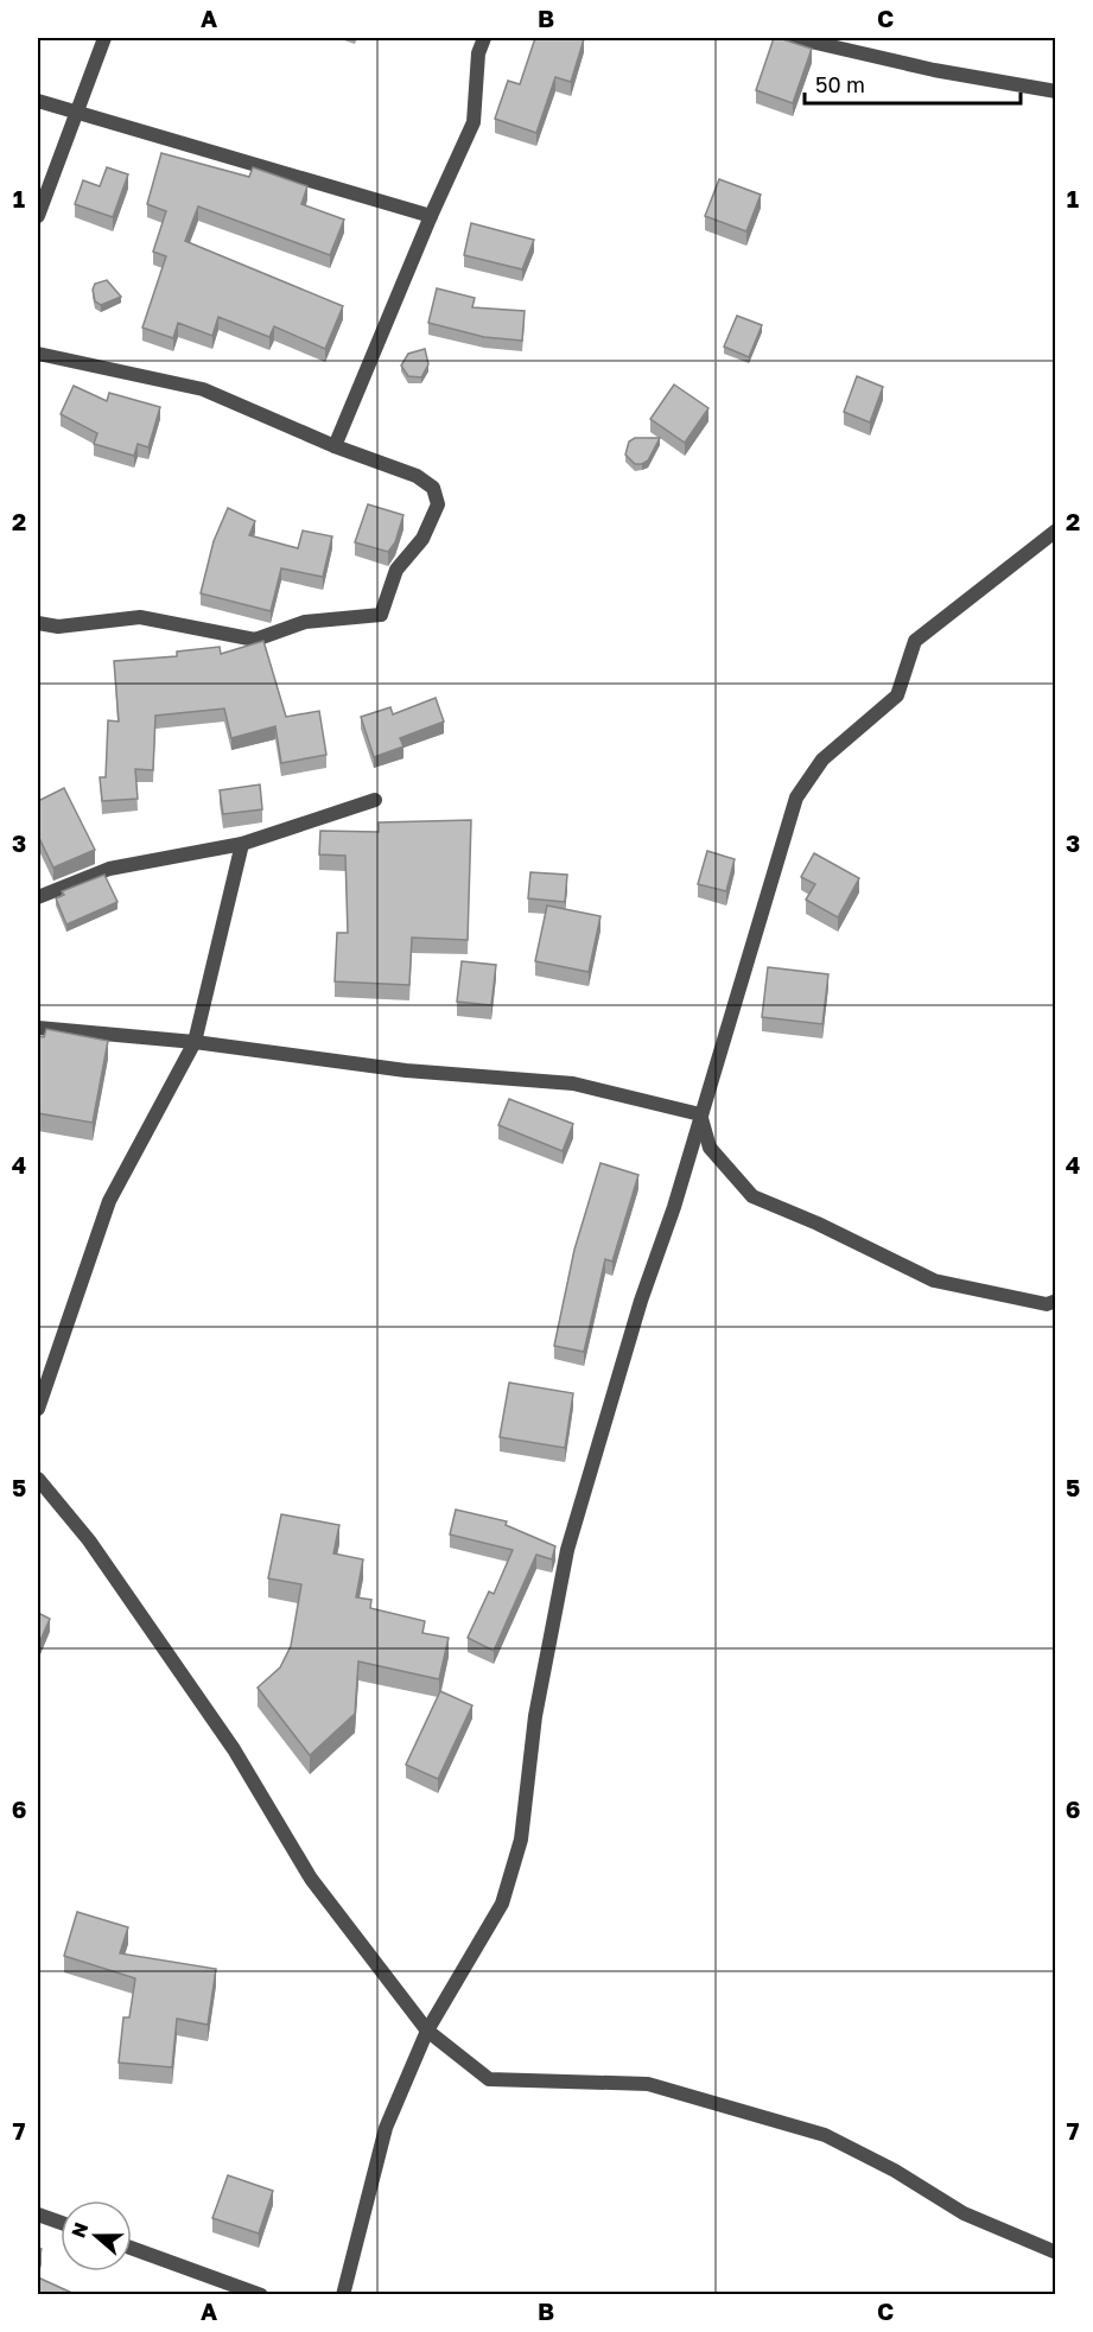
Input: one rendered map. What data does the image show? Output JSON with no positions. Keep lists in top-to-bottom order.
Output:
{
  "scale_bar": "50 m",
  "north": "left",
  "grid": {
    "columns": ["A", "B", "C"],
    "rows": [
      "1",
      "2",
      "3",
      "4",
      "5",
      "6",
      "7"
    ]
  }
}
